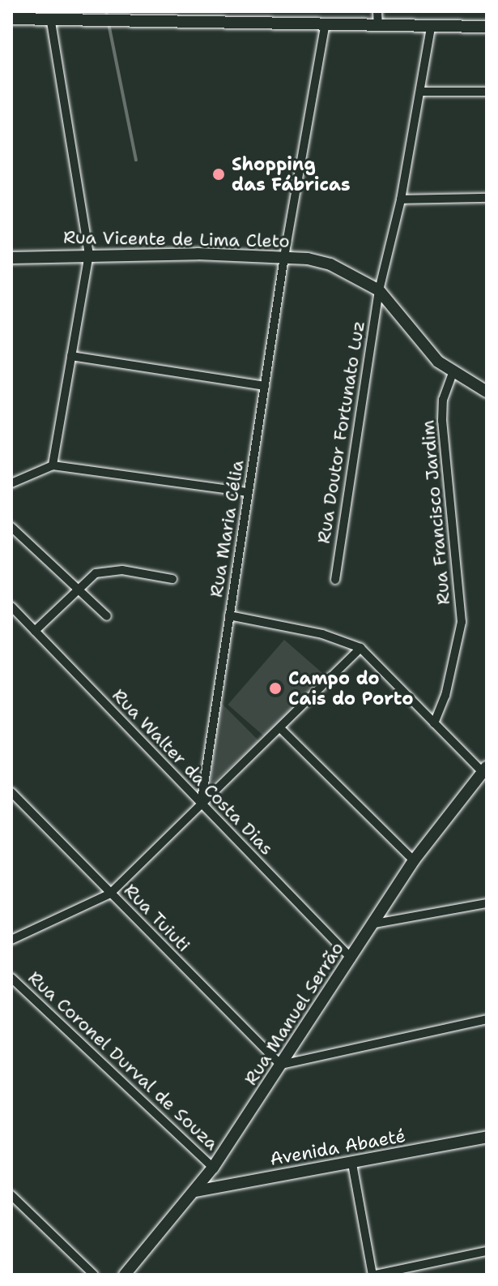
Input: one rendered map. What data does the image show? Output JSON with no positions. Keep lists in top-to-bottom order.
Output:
{
  "streets": {
    "street": [
      "Rua Vicente de Lima Cleto",
      "Rua Doutor Fortunato Luz",
      "Rua Francisco Jardim",
      "Rua Maria Célia",
      "Rua Walter da Costa Dias",
      "Rua Tuiuti",
      "Rua Manuel Serrão",
      "Rua Coronel Durval de Souza",
      "Avenida Abaeté"
    ]
  },
  "crossings": [
    ["Rua Vicente de Lima Cleto", "Rua Doutor Fortunato Luz"],
    ["Rua Vicente de Lima Cleto", "Rua Francisco Jardim"],
    ["Rua Vicente de Lima Cleto", "Rua Maria Célia"],
    ["Rua Maria Célia", "Rua Walter da Costa Dias"],
    ["Rua Walter da Costa Dias", "Rua Manuel Serrão"],
    ["Rua Tuiuti", "Rua Manuel Serrão"],
    ["Rua Manuel Serrão", "Rua Coronel Durval de Souza"],
    ["Rua Manuel Serrão", "Avenida Abaeté"]
  ],
  "places": ["Shopping das Fábricas", "Campo do Cais do Porto"]
}
